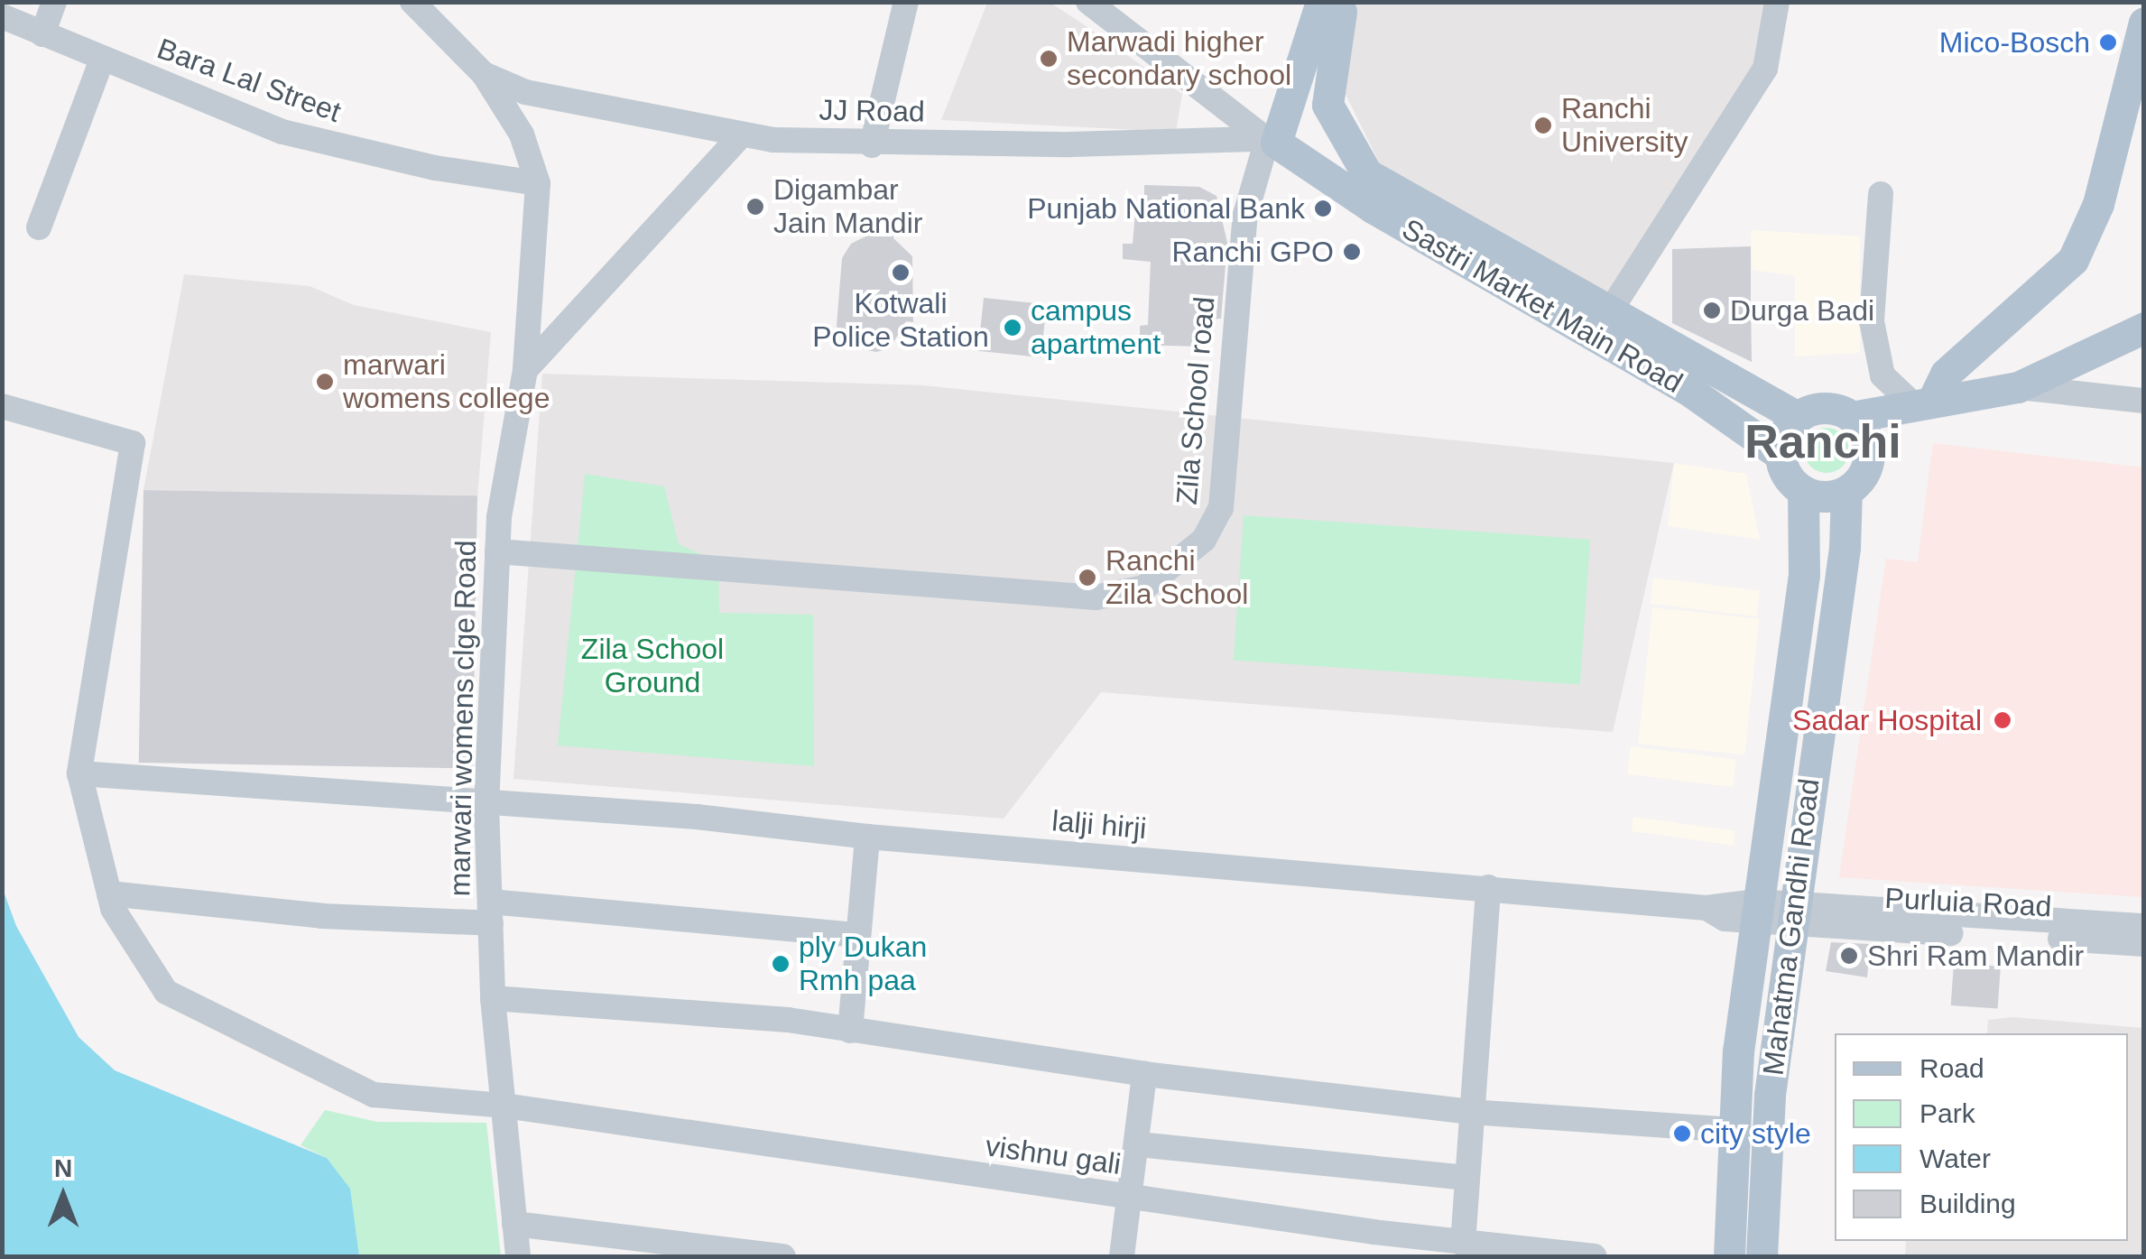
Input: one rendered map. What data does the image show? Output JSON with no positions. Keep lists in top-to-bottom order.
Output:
{
  "streets": {
    "main road": ["Sastri Market Main Road", "Mahatma Gandhi Road"],
    "street": [
      "Bara Lal Street",
      "JJ Road",
      "Zila School road",
      "marwari womens clge Road",
      "lalji hirji",
      "Purluia Road",
      "vishnu gali"
    ]
  },
  "crossings": [
    ["Bara Lal Street", "marwari womens clge Road"],
    ["JJ Road", "Sastri Market Main Road"],
    ["JJ Road", "Zila School road"],
    ["Sastri Market Main Road", "Zila School road"],
    ["Sastri Market Main Road", "Mahatma Gandhi Road"],
    ["Zila School road", "marwari womens clge Road"],
    ["marwari womens clge Road", "lalji hirji"],
    ["marwari womens clge Road", "vishnu gali"],
    ["lalji hirji", "Purluia Road"],
    ["lalji hirji", "Mahatma Gandhi Road"],
    ["lalji hirji", "vishnu gali"],
    ["Purluia Road", "Mahatma Gandhi Road"]
  ],
  "districts": ["Ranchi"],
  "parks": ["Zila School Ground"],
  "places": [
    "Mico-Bosch",
    "Marwadi higher secondary school",
    "Ranchi University",
    "Digambar Jain Mandir",
    "Punjab National Bank",
    "Ranchi GPO",
    "Kotwali Police Station",
    "Durga Badi",
    "campus apartment",
    "marwari womens college",
    "Ranchi Zila School",
    "Sadar Hospital",
    "Shri Ram Mandir",
    "ply Dukan Rmh paa",
    "city style"
  ],
  "legend": [
    "Road",
    "Park",
    "Water",
    "Building"
  ],
  "north": "top"
}
